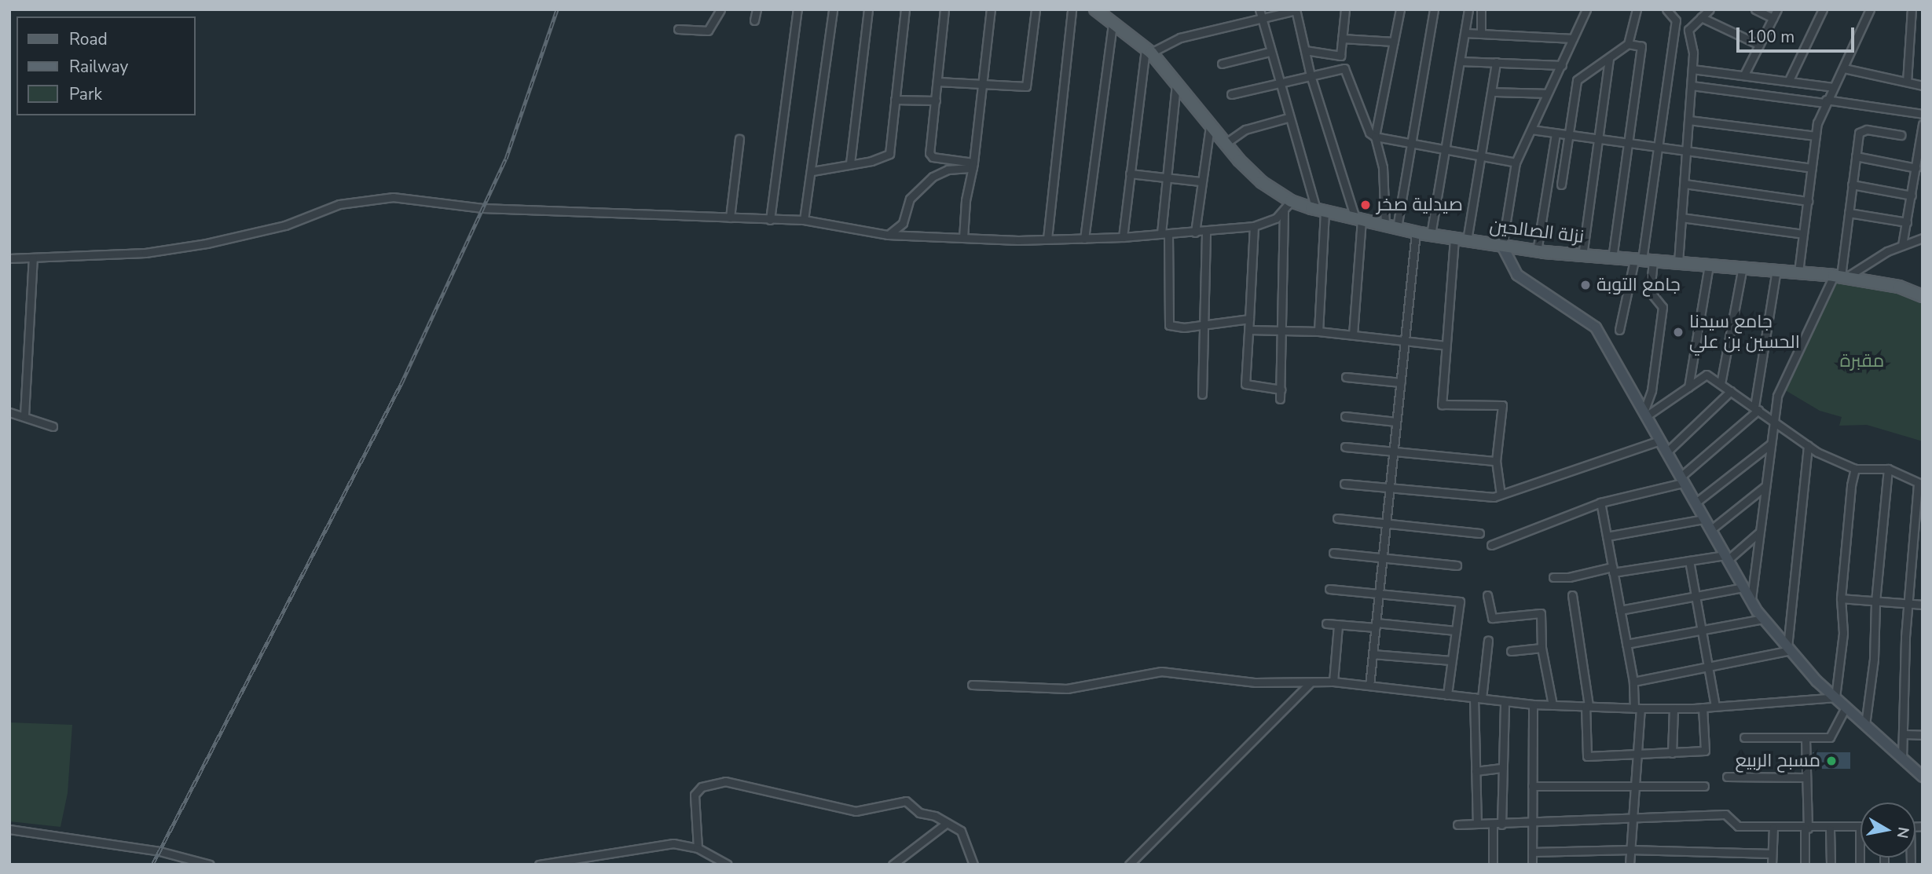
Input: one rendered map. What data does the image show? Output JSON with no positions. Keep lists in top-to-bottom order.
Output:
{
  "streets": {
    "main road": ["نزلة الصالحين"]
  },
  "parks": ["مقبرة"],
  "places": [
    "صيدلية صخر",
    "جامع التوبة",
    "جامع سيدنا الحسين بن علي",
    "مسبح الربيع"
  ],
  "legend": ["Road", "Railway", "Park"],
  "scale_bar": "100 m",
  "north": "right"
}
